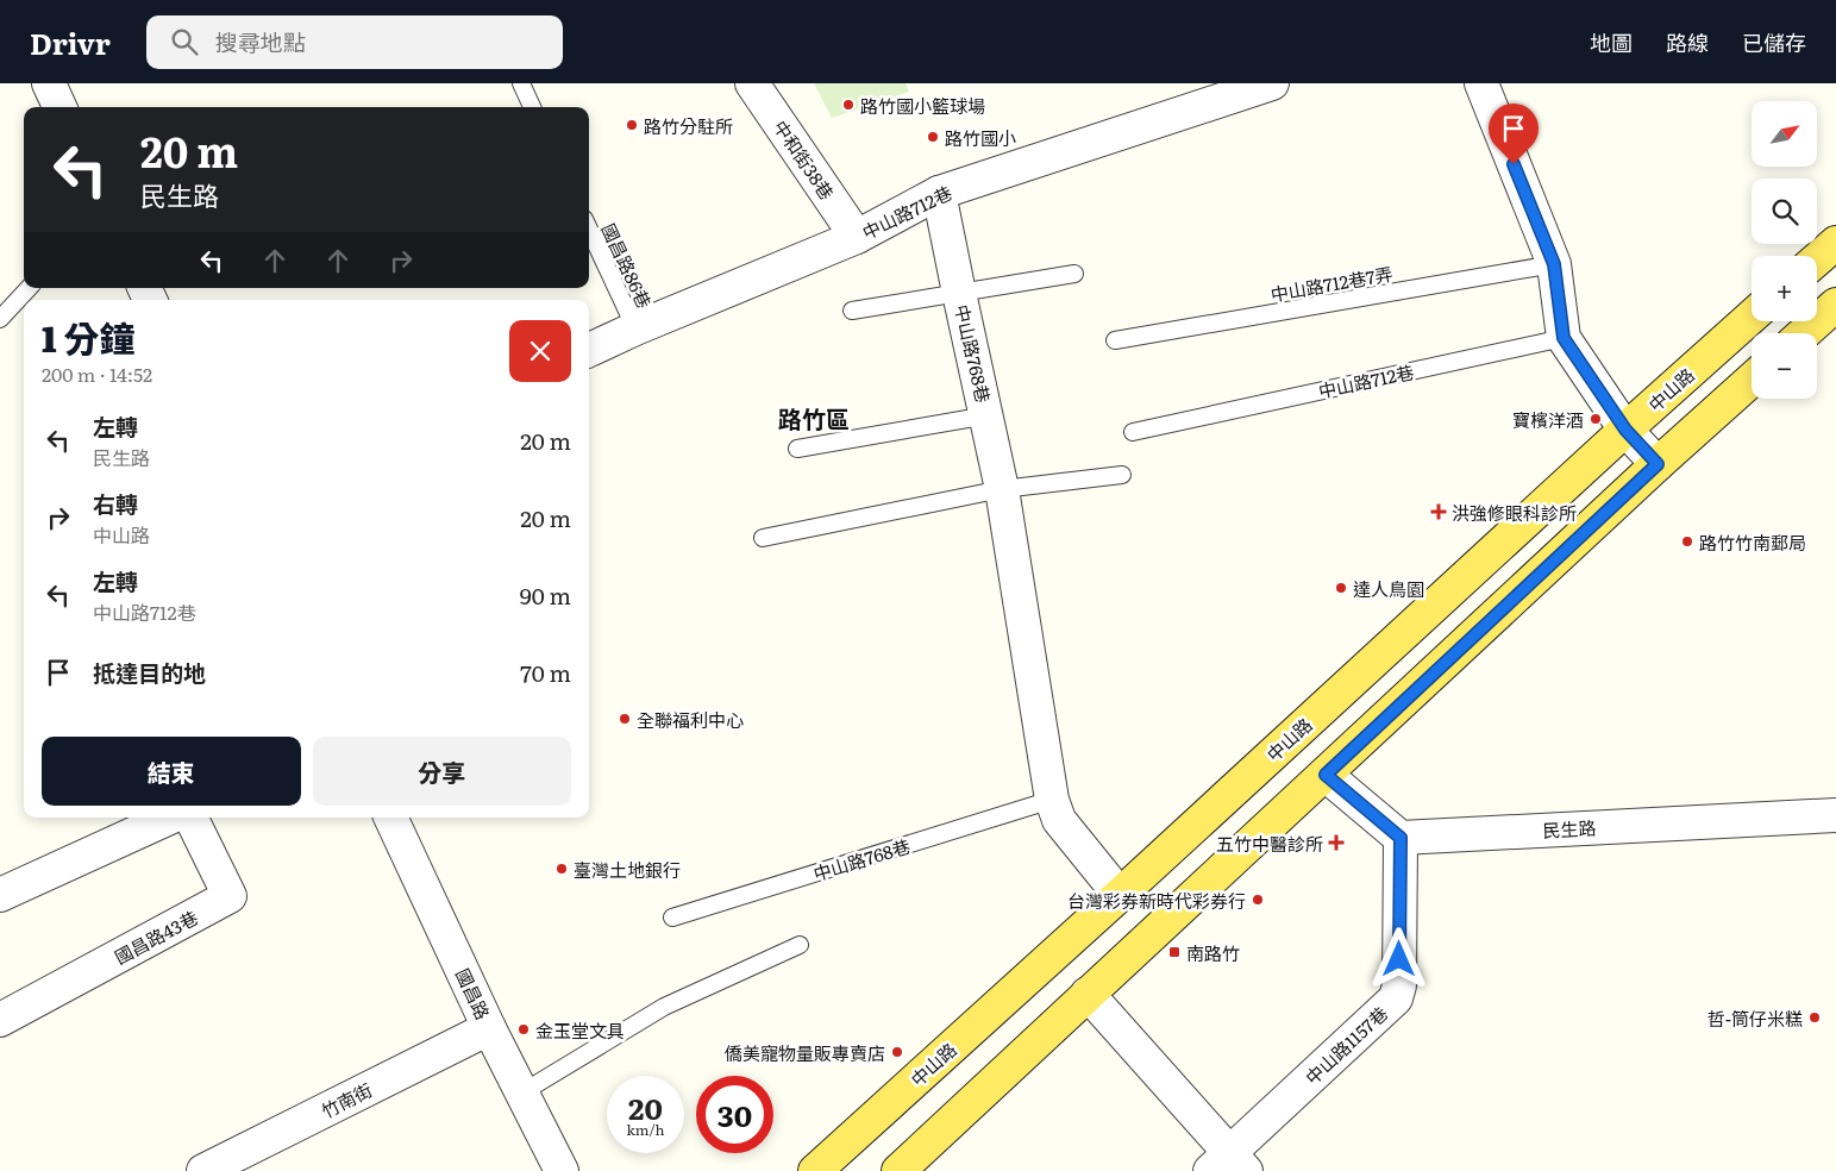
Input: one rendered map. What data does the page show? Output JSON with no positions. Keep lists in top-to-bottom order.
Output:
{
  "streets": {
    "main road": ["中山路"],
    "street": [
      "中和街38巷",
      "中山路712巷",
      "中山路768巷",
      "民生路",
      "國昌路43巷",
      "國昌路",
      "中山路1157巷",
      "竹南街"
    ],
    "lane": ["國昌路86巷", "中山路712巷7弄"]
  },
  "crossings": [
    ["中和街38巷", "中山路712巷"],
    ["中山路712巷", "國昌路86巷"],
    ["中山路712巷", "中山路768巷"],
    ["中山路768巷", "中山路"],
    ["民生路", "中山路1157巷"],
    ["國昌路", "竹南街"]
  ],
  "districts": ["路竹區"],
  "places": {
    "other": [
      "路竹國小籃球場",
      "路竹分駐所",
      "路竹國小",
      "寶檳洋酒",
      "路竹竹南郵局",
      "達人鳥園",
      "全聯福利中心",
      "臺灣土地銀行",
      "台灣彩券新時代彩券行",
      "哲-筒仔米糕",
      "金玉堂文具",
      "僑美寵物量販專賣店"
    ],
    "health": ["洪強修眼科診所", "五竹中醫診所"],
    "transit": ["南路竹"]
  },
  "north": "top right",
  "page": {
    "header": "Drivr",
    "search": "搜尋地點",
    "nav": ["地圖", "路線", "已儲存"],
    "map_buttons": ["+", "−"],
    "turn": ["20 m", "民生路"],
    "heading": ["1 分鐘", "200 m · 14:52"],
    "list": [
      {
        "name": "左轉",
        "note": "民生路",
        "value": "20 m"
      },
      {
        "name": "右轉",
        "note": "中山路",
        "value": "20 m"
      },
      {
        "name": "左轉",
        "note": "中山路712巷",
        "value": "90 m"
      },
      {
        "name": "抵達目的地",
        "value": "70 m"
      }
    ],
    "buttons": ["結束", "分享"],
    "speed": "20 km/h",
    "limit": "30"
  }
}
